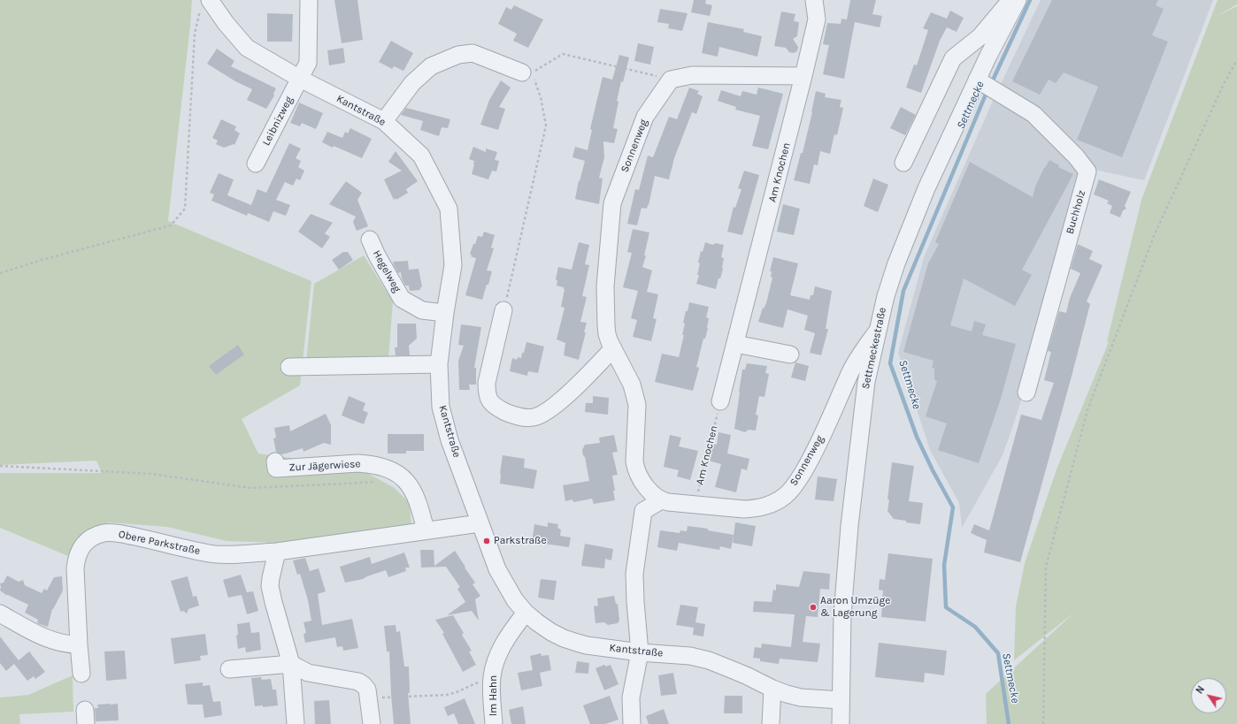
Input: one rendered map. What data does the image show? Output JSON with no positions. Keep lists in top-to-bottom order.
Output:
{
  "streets": {
    "street": [
      "Kantstraße",
      "Leibnizweg",
      "Sonnenweg",
      "Am Knochen",
      "Buchholz",
      "Hegelweg",
      "Settmeckestraße",
      "Zur Jägerwiese",
      "Obere Parkstraße",
      "Im Hahn"
    ]
  },
  "crossings": [
    ["Kantstraße", "Leibnizweg"],
    ["Kantstraße", "Hegelweg"],
    ["Kantstraße", "Settmeckestraße"],
    ["Kantstraße", "Im Hahn"],
    ["Sonnenweg", "Am Knochen"],
    ["Sonnenweg", "Settmeckestraße"],
    ["Buchholz", "Settmeckestraße"]
  ],
  "water": ["Settmecke"],
  "places": ["Parkstraße", "Aaron Umzüge & Lagerung"],
  "north": "top left"
}
